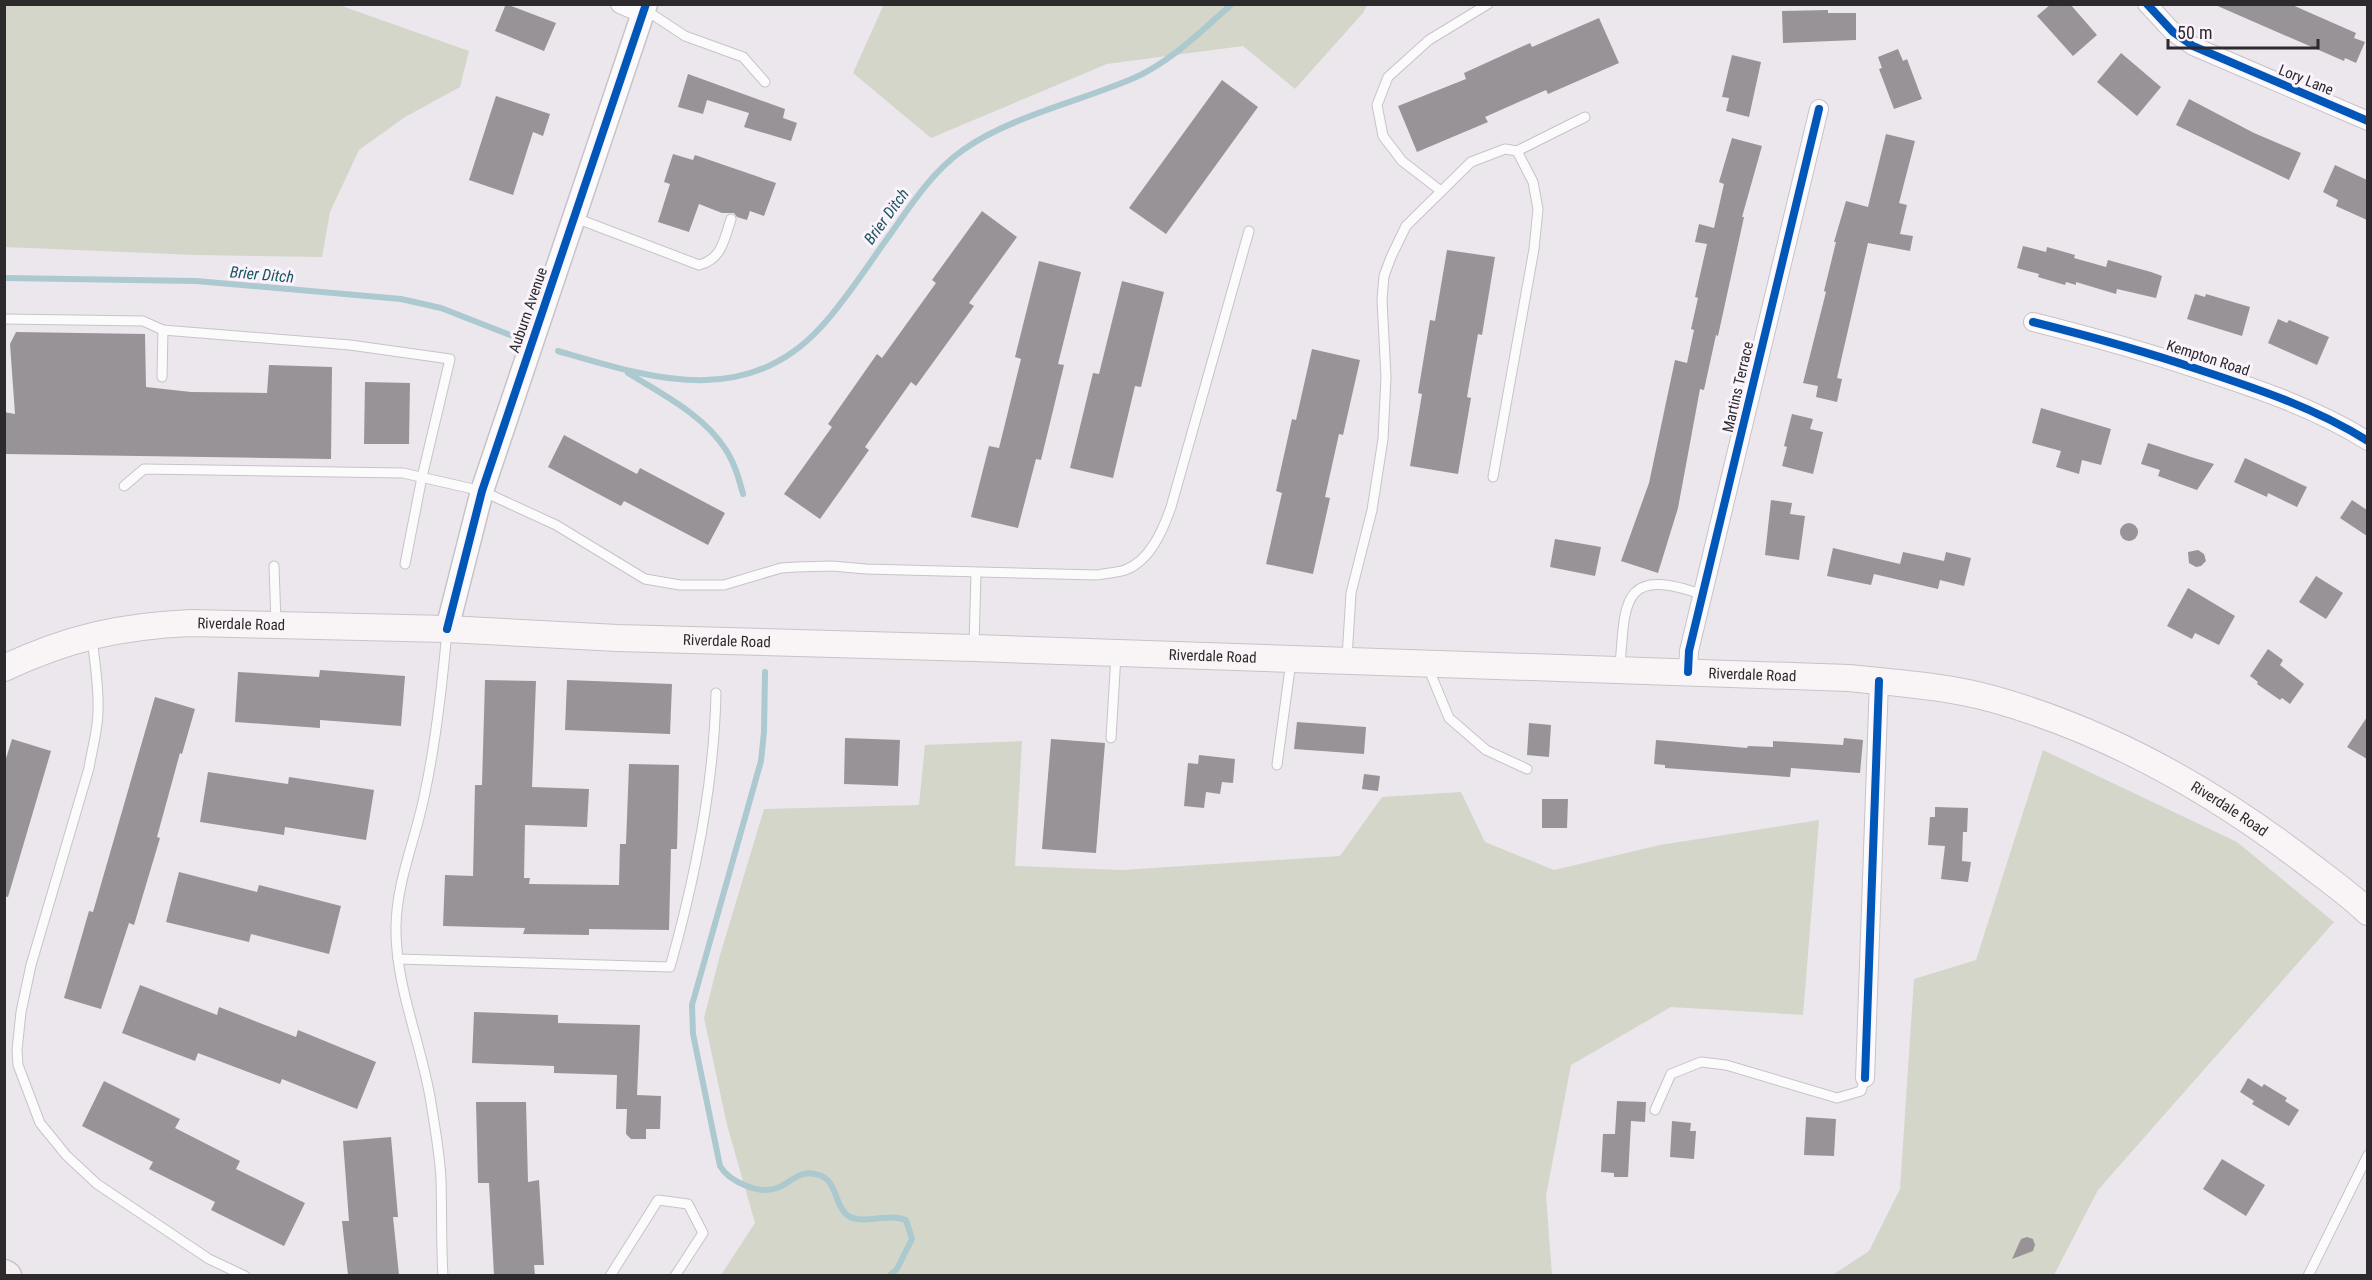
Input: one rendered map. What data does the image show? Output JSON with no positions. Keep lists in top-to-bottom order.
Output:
{
  "streets": {
    "main road": ["Riverdale Road"],
    "street": [
      "Lory Lane",
      "Auburn Avenue",
      "Kempton Road",
      "Martins Terrace"
    ]
  },
  "crossings": [
    ["Auburn Avenue", "Riverdale Road"],
    ["Martins Terrace", "Riverdale Road"]
  ],
  "water": ["Brier Ditch"],
  "scale_bar": "50 m"
}
